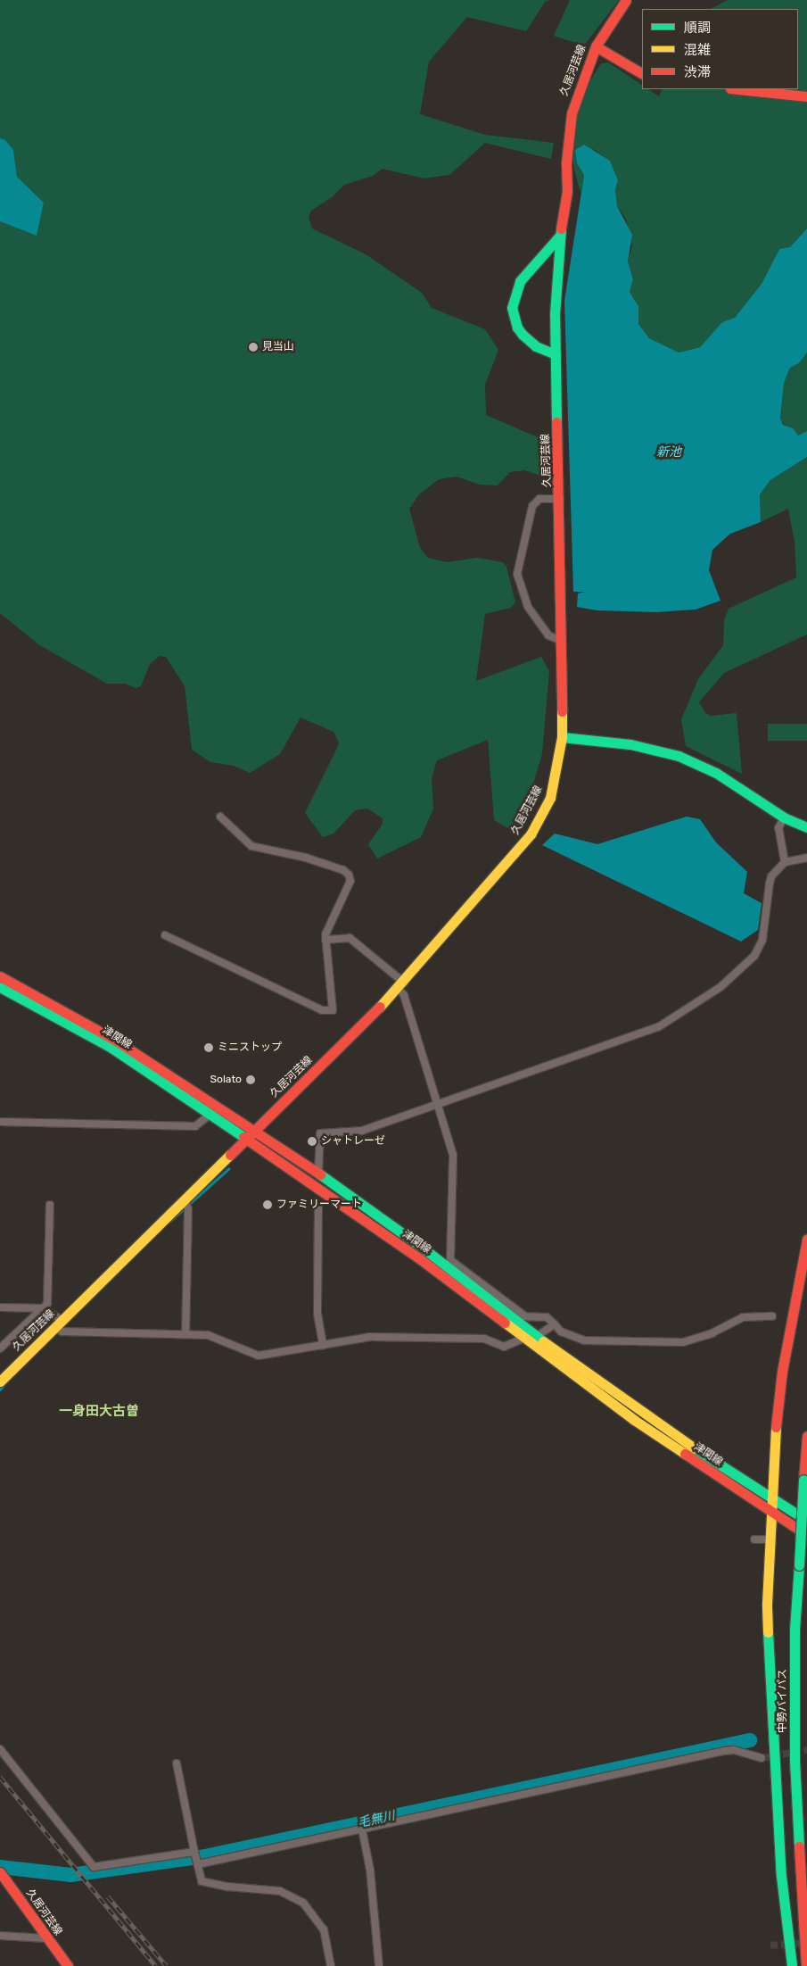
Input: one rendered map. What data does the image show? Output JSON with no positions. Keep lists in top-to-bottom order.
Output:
{
  "streets": {
    "main road": ["久居河芸線", "津関線", "中勢バイパス"]
  },
  "crossings": [
    ["久居河芸線", "津関線"]
  ],
  "districts": ["一身田大古曽"],
  "water": ["新池", "毛無川"],
  "places": [
    "見当山",
    "ミニストップ",
    "Solato",
    "シャトレーゼ",
    "ファミリーマート"
  ],
  "legend": ["順調", "混雑", "渋滞"]
}
